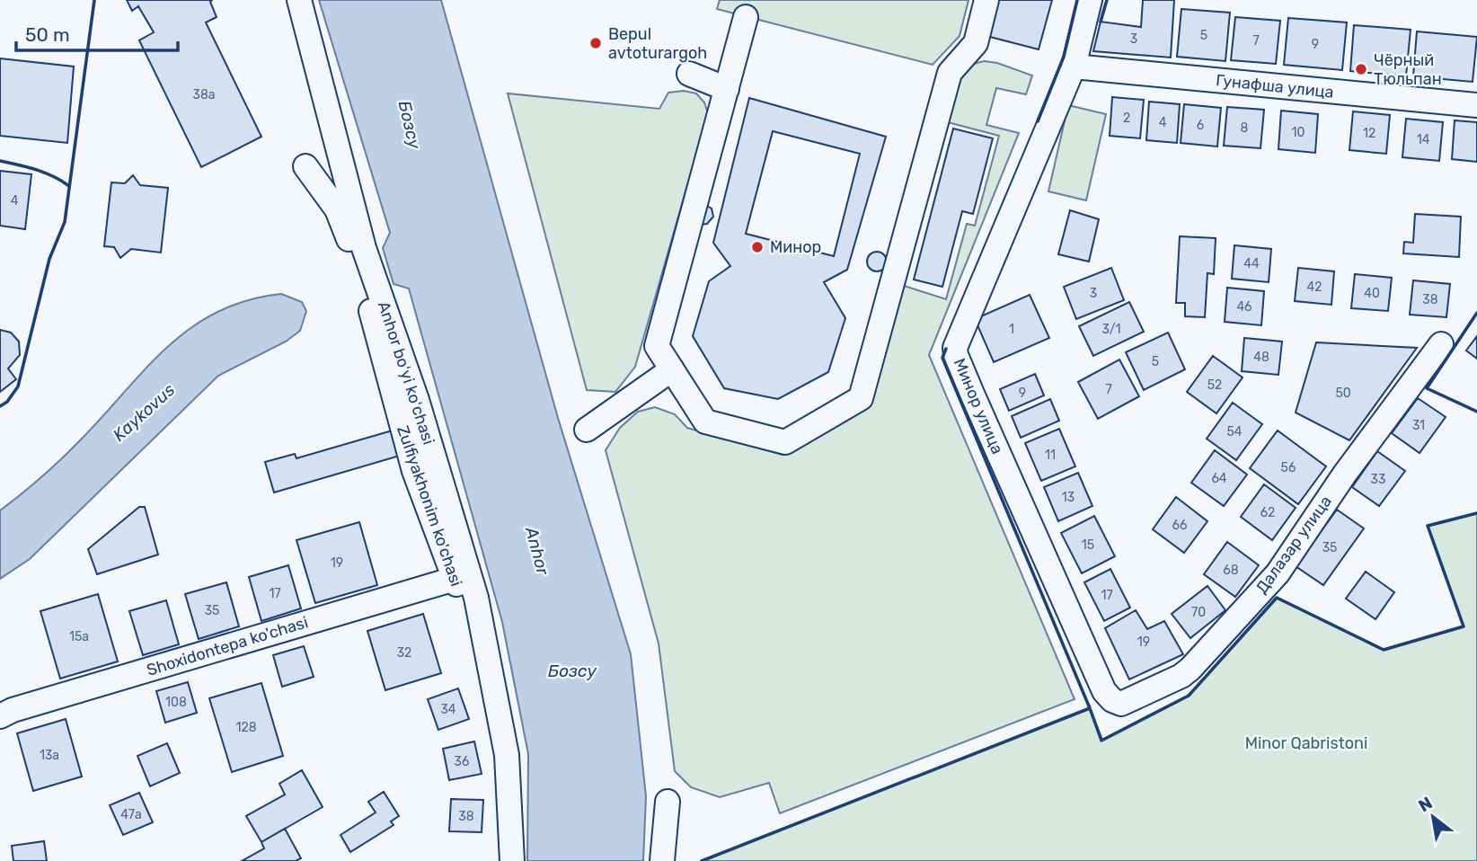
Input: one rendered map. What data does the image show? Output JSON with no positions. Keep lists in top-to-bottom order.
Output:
{
  "streets": {
    "street": [
      "Гунафша улица",
      "Anhor boʻyi koʻchasi",
      "Минор улица",
      "Zulfiyakhonim ko'chasi",
      "Далазар улица",
      "Shoxidontepa ko'chasi"
    ]
  },
  "crossings": [
    ["Гунафша улица", "Минор улица"],
    ["Минор улица", "Далазар улица"],
    ["Zulfiyakhonim ko'chasi", "Shoxidontepa ko'chasi"]
  ],
  "water": ["Бозсу", "Kaykovus", "Anhor"],
  "parks": ["Minor Qabristoni"],
  "places": ["Bepul avtoturargoh", "Чёрный Тюльпан", "Минор"],
  "house_numbers": [
    "5",
    "3",
    "7",
    "9",
    "38a",
    "2",
    "4",
    "6",
    "8",
    "10",
    "12",
    "14",
    "4",
    "44",
    "42",
    "3",
    "40",
    "38",
    "46",
    "1",
    "3/1",
    "48",
    "5",
    "52",
    "7",
    "9",
    "50",
    "31",
    "54",
    "11",
    "56",
    "64",
    "33",
    "13",
    "62",
    "66",
    "15",
    "35",
    "19",
    "68",
    "17",
    "17",
    "35",
    "70",
    "15a",
    "19",
    "32",
    "108",
    "34",
    "128",
    "13a",
    "36",
    "47a",
    "38"
  ],
  "scale_bar": "50 m",
  "north": "top left"
}
